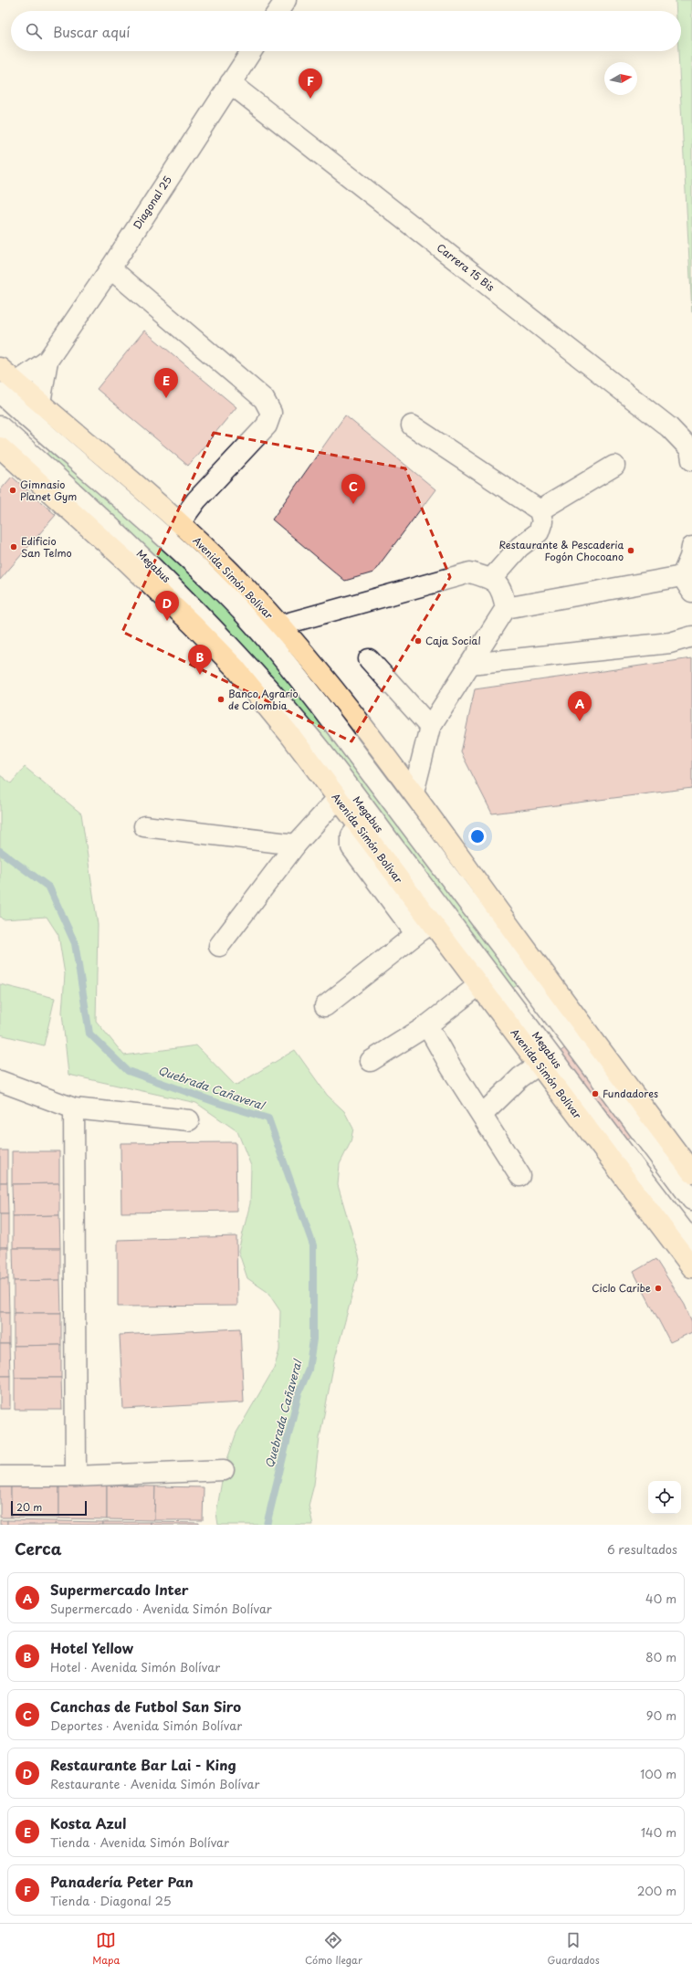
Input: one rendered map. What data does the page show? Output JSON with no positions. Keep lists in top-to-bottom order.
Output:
{
  "streets": {
    "main road": ["Avenida Simón Bolívar"],
    "street": ["Diagonal 25", "Carrera 15 Bis", "Megabus"]
  },
  "crossings": [
    ["Diagonal 25", "Carrera 15 Bis"],
    ["Diagonal 25", "Avenida Simón Bolívar"],
    ["Megabus", "Avenida Simón Bolívar"]
  ],
  "water": ["Quebrada Cañaveral"],
  "places": [
    "Gimnasio Planet Gym",
    "Edificio San Telmo",
    "Restaurante & Pescaderia Fogón Chocoano",
    "Caja Social",
    "Banco Agrario de Colombia",
    "Fundadores",
    "Ciclo Caribe"
  ],
  "scale_bar": "20 m",
  "north": "right",
  "page": {
    "search": "Buscar aquí",
    "pins": [
      "F",
      "E",
      "C",
      "D",
      "B",
      "A"
    ],
    "scale": "20 m",
    "heading": ["Cerca", "6 resultados"],
    "list": [
      {
        "mark": "A",
        "name": "Supermercado Inter",
        "note": "Supermercado · Avenida Simón Bolívar",
        "value": "40 m"
      },
      {
        "mark": "B",
        "name": "Hotel Yellow",
        "note": "Hotel · Avenida Simón Bolívar",
        "value": "80 m"
      },
      {
        "mark": "C",
        "name": "Canchas de Futbol San Siro",
        "note": "Deportes · Avenida Simón Bolívar",
        "value": "90 m"
      },
      {
        "mark": "D",
        "name": "Restaurante Bar Lai - King",
        "note": "Restaurante · Avenida Simón Bolívar",
        "value": "100 m"
      },
      {
        "mark": "E",
        "name": "Kosta Azul",
        "note": "Tienda · Avenida Simón Bolívar",
        "value": "140 m"
      },
      {
        "mark": "F",
        "name": "Panadería Peter Pan",
        "note": "Tienda · Diagonal 25",
        "value": "200 m"
      }
    ],
    "nav": ["Mapa", "Cómo llegar", "Guardados"]
  }
}
